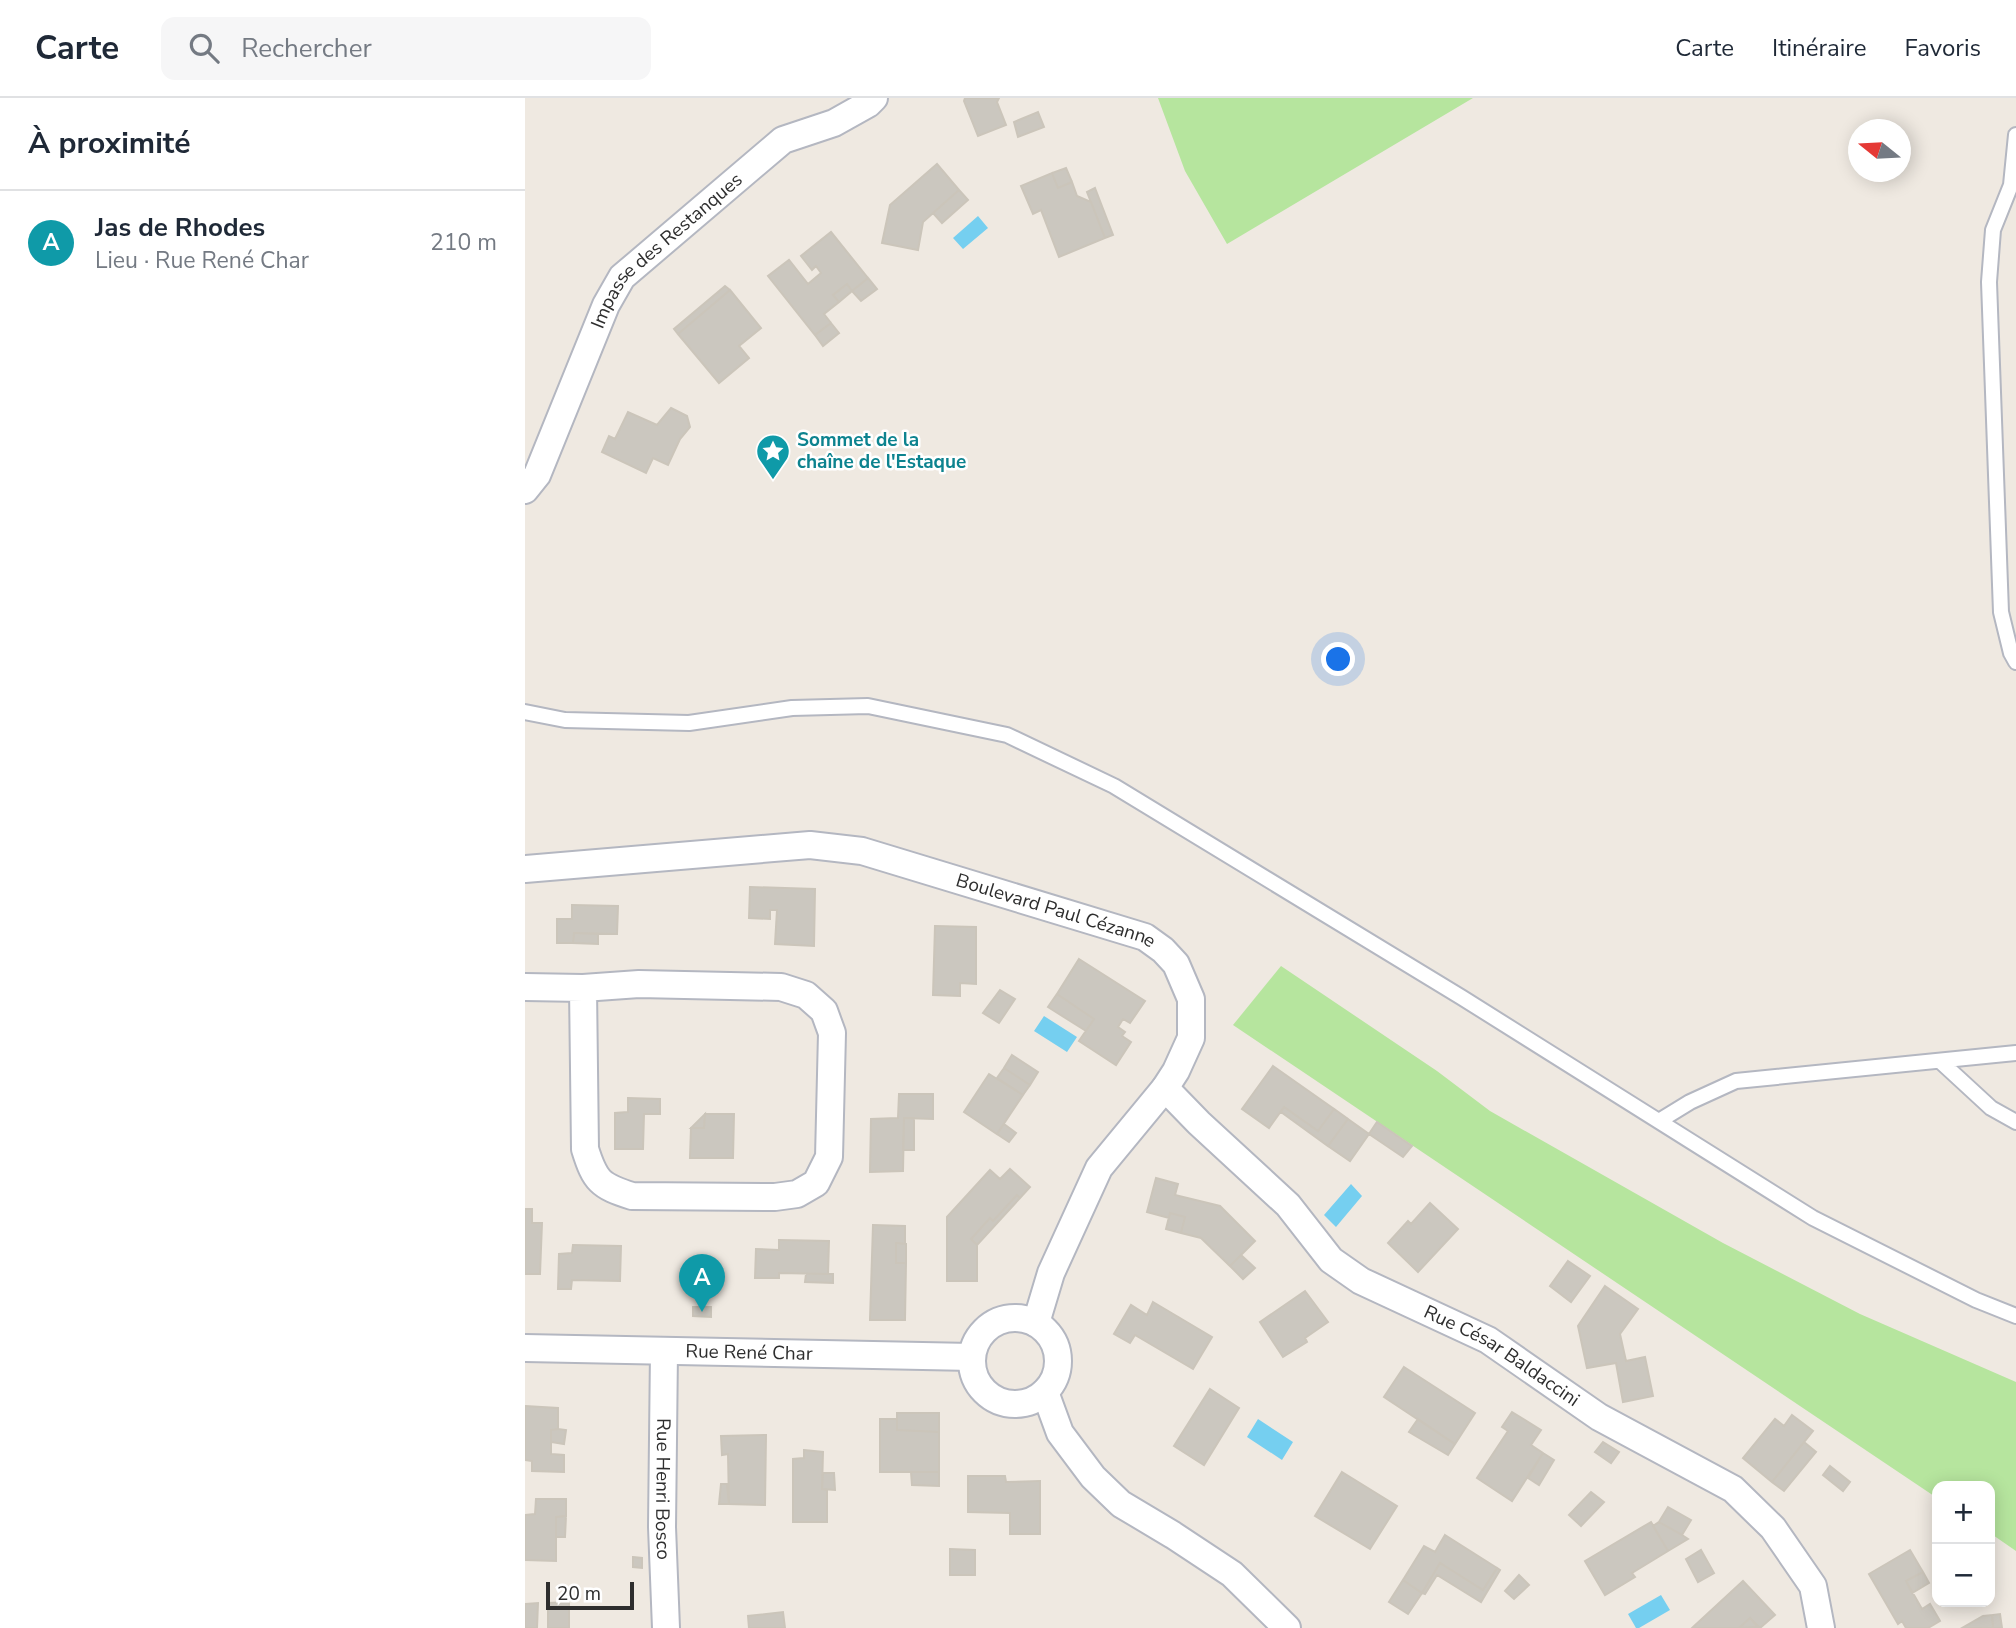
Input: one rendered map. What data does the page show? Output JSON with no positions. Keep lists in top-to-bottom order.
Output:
{
  "streets": {
    "street": [
      "Impasse des Restanques",
      "Boulevard Paul Cézanne",
      "Rue René Char",
      "Rue César Baldaccini",
      "Rue Henri Bosco"
    ]
  },
  "crossings": [
    ["Boulevard Paul Cézanne", "Rue René Char"],
    ["Boulevard Paul Cézanne", "Rue César Baldaccini"],
    ["Rue René Char", "Rue Henri Bosco"]
  ],
  "places": {
    "place": ["Sommet de la chaîne de l'Estaque"]
  },
  "scale_bar": "20 m",
  "north": "left",
  "page": {
    "header": "Carte",
    "search": "Rechercher",
    "nav": ["Carte", "Itinéraire", "Favoris"],
    "heading": "À proximité",
    "list": [
      {
        "mark": "A",
        "name": "Jas de Rhodes",
        "note": "Lieu · Rue René Char",
        "value": "210 m"
      }
    ],
    "pins": "A",
    "map_buttons": ["+", "−"],
    "scale": "20 m"
  }
}
